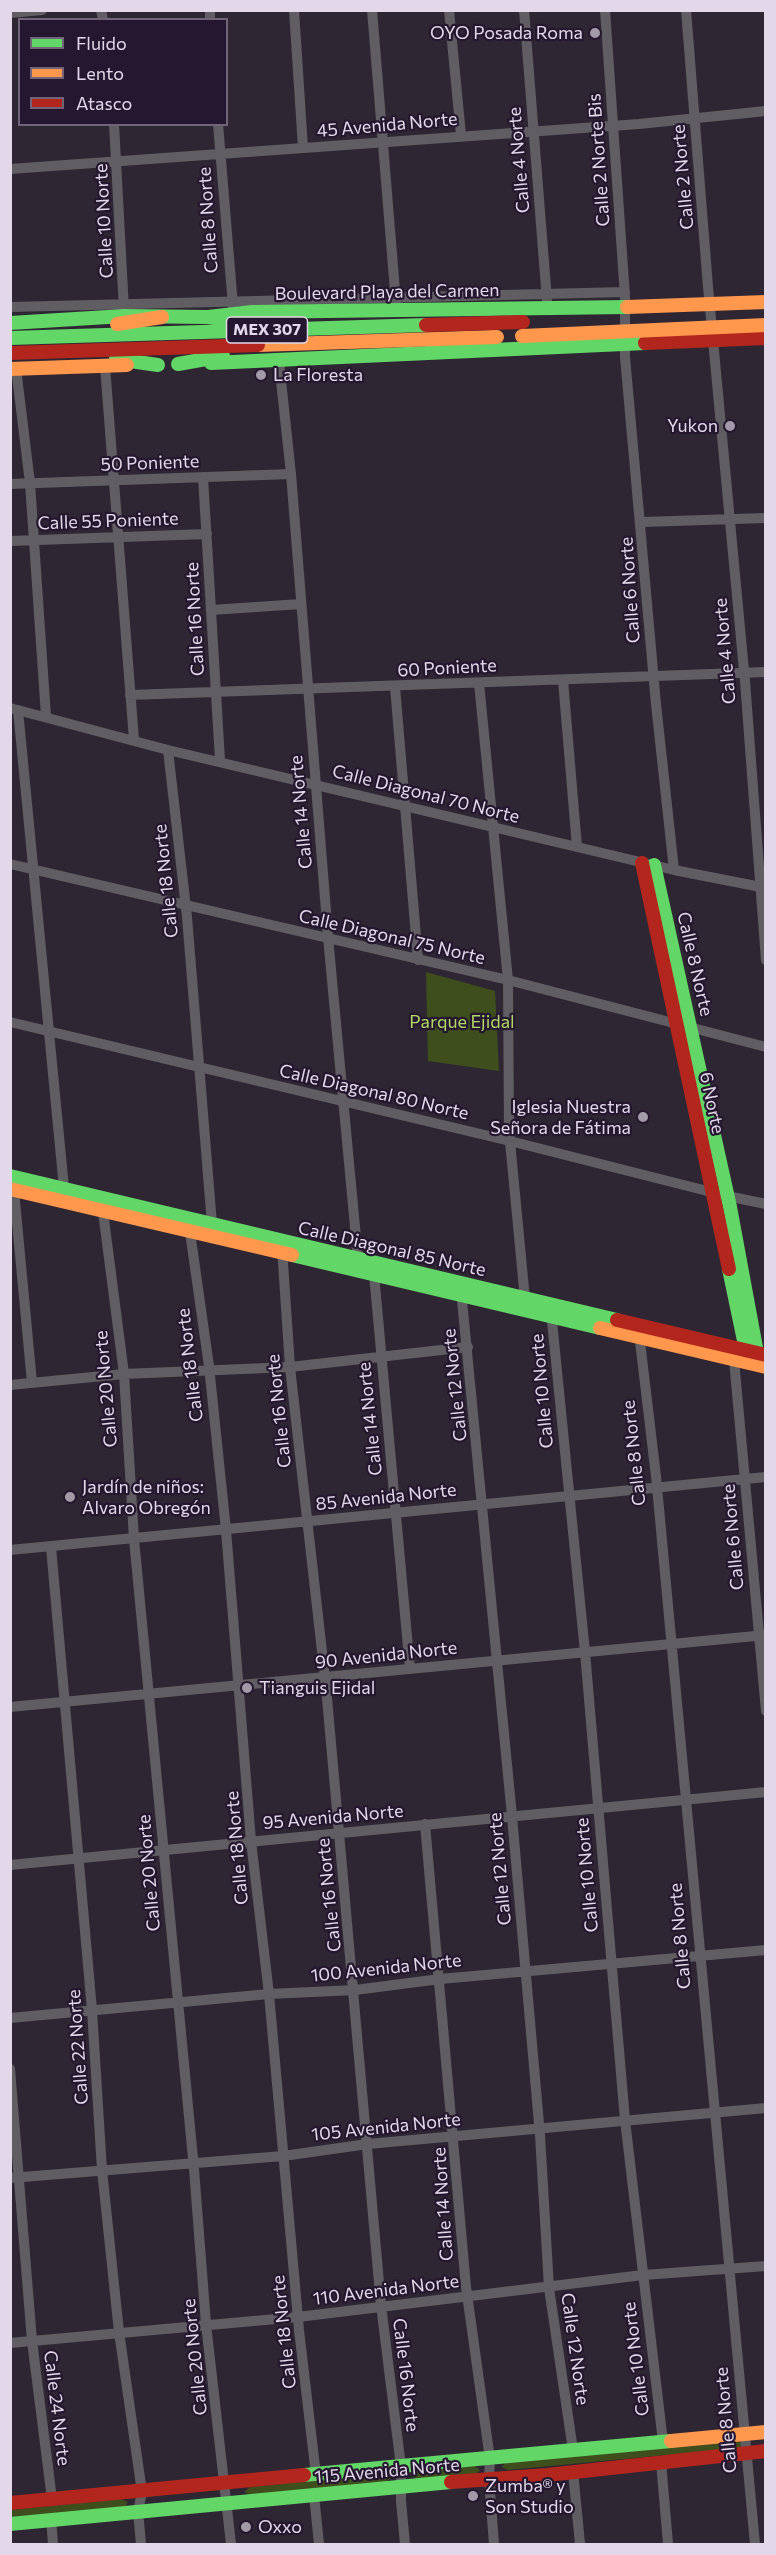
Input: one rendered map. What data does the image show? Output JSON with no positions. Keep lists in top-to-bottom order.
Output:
{
  "streets": {
    "main road": [
      "Calle 8 Norte",
      "Boulevard Playa del Carmen",
      "MEX 307",
      "6 Norte",
      "Calle Diagonal 85 Norte",
      "115 Avenida Norte"
    ],
    "street": [
      "45 Avenida Norte",
      "Calle 4 Norte",
      "Calle 2 Norte Bis",
      "Calle 2 Norte",
      "Calle 10 Norte",
      "50 Poniente",
      "Calle 55 Poniente",
      "Calle 6 Norte",
      "Calle 16 Norte",
      "60 Poniente",
      "Calle Diagonal 70 Norte",
      "Calle 14 Norte",
      "Calle 18 Norte",
      "Calle Diagonal 75 Norte",
      "Calle Diagonal 80 Norte",
      "Calle 12 Norte",
      "Calle 20 Norte",
      "85 Avenida Norte",
      "90 Avenida Norte",
      "95 Avenida Norte",
      "100 Avenida Norte",
      "Calle 22 Norte",
      "105 Avenida Norte",
      "110 Avenida Norte",
      "Calle 24 Norte"
    ]
  },
  "crossings": [
    ["45 Avenida Norte", "Calle 4 Norte"],
    ["45 Avenida Norte", "Calle 2 Norte Bis"],
    ["45 Avenida Norte", "Calle 2 Norte"],
    ["45 Avenida Norte", "Calle 8 Norte"],
    ["45 Avenida Norte", "Calle 10 Norte"],
    ["Calle 4 Norte", "Calle 2 Norte"],
    ["Calle 4 Norte", "Boulevard Playa del Carmen"],
    ["Calle 4 Norte", "60 Poniente"],
    ["Calle 4 Norte", "Calle Diagonal 70 Norte"],
    ["Calle 2 Norte Bis", "Boulevard Playa del Carmen"],
    ["Calle 2 Norte Bis", "Calle 6 Norte"],
    ["Calle 2 Norte", "Boulevard Playa del Carmen"],
    ["Calle 8 Norte", "Boulevard Playa del Carmen"],
    ["Calle 8 Norte", "Calle Diagonal 70 Norte"],
    ["Calle 8 Norte", "Calle Diagonal 75 Norte"],
    ["Calle 8 Norte", "Calle Diagonal 80 Norte"],
    ["Calle 8 Norte", "6 Norte"],
    ["Calle 8 Norte", "Calle Diagonal 85 Norte"],
    ["Calle 8 Norte", "85 Avenida Norte"],
    ["Calle 8 Norte", "90 Avenida Norte"],
    ["Calle 8 Norte", "95 Avenida Norte"],
    ["Calle 8 Norte", "100 Avenida Norte"],
    ["Calle 8 Norte", "105 Avenida Norte"],
    ["Calle 8 Norte", "110 Avenida Norte"],
    ["Calle 8 Norte", "115 Avenida Norte"],
    ["Calle 10 Norte", "Boulevard Playa del Carmen"],
    ["Calle 10 Norte", "Calle Diagonal 85 Norte"],
    ["Calle 10 Norte", "85 Avenida Norte"],
    ["Calle 10 Norte", "90 Avenida Norte"],
    ["Calle 10 Norte", "95 Avenida Norte"],
    ["Calle 10 Norte", "100 Avenida Norte"],
    ["Calle 10 Norte", "105 Avenida Norte"],
    ["Calle 10 Norte", "110 Avenida Norte"],
    ["Calle 10 Norte", "115 Avenida Norte"],
    ["Boulevard Playa del Carmen", "Calle 6 Norte"],
    ["50 Poniente", "Calle 16 Norte"],
    ["50 Poniente", "Calle 14 Norte"],
    ["Calle 55 Poniente", "Calle 16 Norte"],
    ["Calle 6 Norte", "60 Poniente"],
    ["Calle 6 Norte", "Calle Diagonal 70 Norte"],
    ["Calle 6 Norte", "Calle Diagonal 85 Norte"],
    ["Calle 6 Norte", "85 Avenida Norte"],
    ["Calle 6 Norte", "90 Avenida Norte"],
    ["Calle 16 Norte", "60 Poniente"],
    ["Calle 16 Norte", "Calle Diagonal 70 Norte"],
    ["Calle 16 Norte", "Calle Diagonal 85 Norte"],
    ["Calle 16 Norte", "85 Avenida Norte"],
    ["Calle 16 Norte", "90 Avenida Norte"],
    ["Calle 16 Norte", "95 Avenida Norte"],
    ["Calle 16 Norte", "100 Avenida Norte"],
    ["Calle 16 Norte", "105 Avenida Norte"],
    ["Calle 16 Norte", "110 Avenida Norte"],
    ["Calle 16 Norte", "115 Avenida Norte"],
    ["60 Poniente", "Calle 14 Norte"],
    ["Calle Diagonal 70 Norte", "Calle 14 Norte"],
    ["Calle Diagonal 70 Norte", "Calle 18 Norte"],
    ["Calle Diagonal 70 Norte", "6 Norte"],
    ["Calle 14 Norte", "Calle Diagonal 75 Norte"],
    ["Calle 14 Norte", "Calle Diagonal 80 Norte"],
    ["Calle 14 Norte", "Calle Diagonal 85 Norte"],
    ["Calle 14 Norte", "85 Avenida Norte"],
    ["Calle 14 Norte", "90 Avenida Norte"],
    ["Calle 14 Norte", "95 Avenida Norte"],
    ["Calle 14 Norte", "100 Avenida Norte"],
    ["Calle 14 Norte", "105 Avenida Norte"],
    ["Calle 14 Norte", "110 Avenida Norte"],
    ["Calle 14 Norte", "115 Avenida Norte"],
    ["Calle 18 Norte", "Calle Diagonal 75 Norte"],
    ["Calle 18 Norte", "Calle Diagonal 80 Norte"],
    ["Calle 18 Norte", "Calle Diagonal 85 Norte"],
    ["Calle 18 Norte", "85 Avenida Norte"],
    ["Calle 18 Norte", "90 Avenida Norte"],
    ["Calle 18 Norte", "95 Avenida Norte"],
    ["Calle 18 Norte", "100 Avenida Norte"],
    ["Calle 18 Norte", "105 Avenida Norte"],
    ["Calle 18 Norte", "110 Avenida Norte"],
    ["Calle 18 Norte", "115 Avenida Norte"],
    ["Calle Diagonal 75 Norte", "6 Norte"],
    ["Calle Diagonal 80 Norte", "6 Norte"],
    ["6 Norte", "Calle Diagonal 85 Norte"],
    ["Calle Diagonal 85 Norte", "Calle 12 Norte"],
    ["Calle Diagonal 85 Norte", "Calle 20 Norte"],
    ["Calle 12 Norte", "85 Avenida Norte"],
    ["Calle 12 Norte", "90 Avenida Norte"],
    ["Calle 12 Norte", "95 Avenida Norte"],
    ["Calle 12 Norte", "100 Avenida Norte"],
    ["Calle 12 Norte", "105 Avenida Norte"],
    ["Calle 12 Norte", "110 Avenida Norte"],
    ["Calle 12 Norte", "115 Avenida Norte"],
    ["Calle 20 Norte", "85 Avenida Norte"],
    ["Calle 20 Norte", "90 Avenida Norte"],
    ["Calle 20 Norte", "95 Avenida Norte"],
    ["Calle 20 Norte", "100 Avenida Norte"],
    ["Calle 20 Norte", "105 Avenida Norte"],
    ["Calle 20 Norte", "110 Avenida Norte"],
    ["Calle 20 Norte", "115 Avenida Norte"],
    ["85 Avenida Norte", "Calle 22 Norte"],
    ["90 Avenida Norte", "Calle 22 Norte"],
    ["95 Avenida Norte", "Calle 22 Norte"],
    ["100 Avenida Norte", "Calle 22 Norte"],
    ["Calle 22 Norte", "105 Avenida Norte"],
    ["Calle 22 Norte", "110 Avenida Norte"],
    ["Calle 22 Norte", "115 Avenida Norte"],
    ["105 Avenida Norte", "Calle 24 Norte"],
    ["110 Avenida Norte", "Calle 24 Norte"],
    ["Calle 24 Norte", "115 Avenida Norte"]
  ],
  "parks": ["Parque Ejidal"],
  "places": [
    "OYO Posada Roma",
    "La Floresta",
    "Yukon",
    "Iglesia Nuestra Señora de Fátima",
    "Jardín de niños: Alvaro Obregón",
    "Tianguis Ejidal",
    "Zumba® y Son Studio",
    "Oxxo"
  ],
  "legend": ["Fluido", "Lento", "Atasco"]
}
